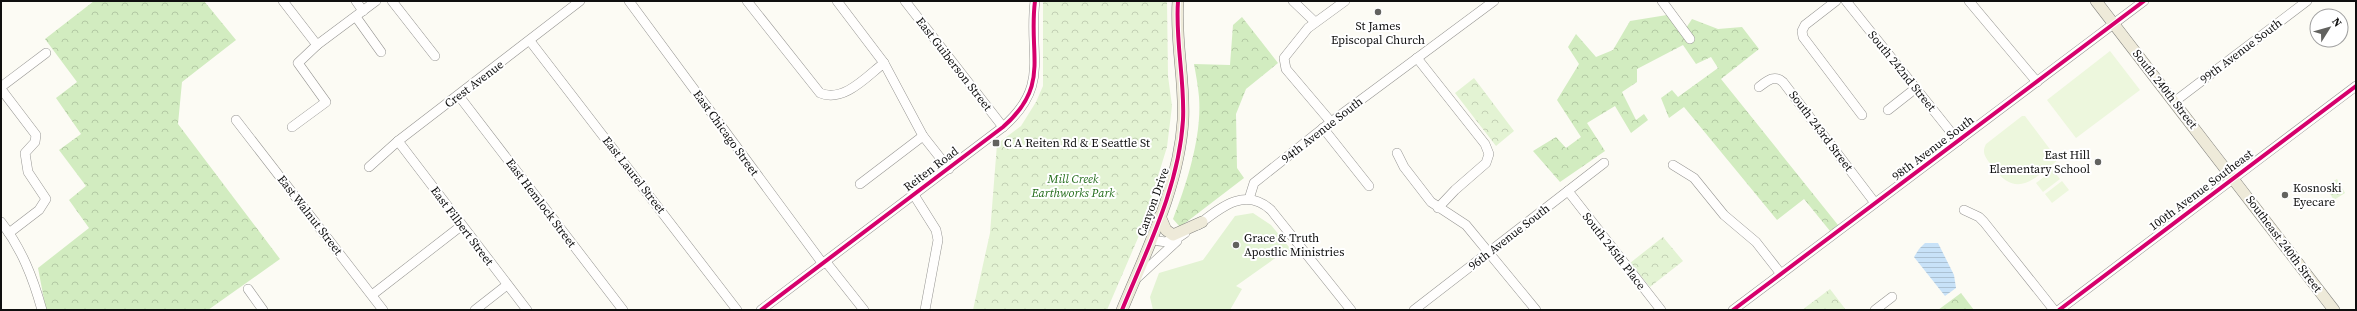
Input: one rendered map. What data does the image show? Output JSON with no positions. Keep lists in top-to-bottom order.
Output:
{
  "streets": {
    "main road": ["South 240th Street", "Canyon Drive", "Southeast 240th Street"],
    "street": [
      "99th Avenue South",
      "East Guiberson Street",
      "South 242nd Street",
      "Crest Avenue",
      "94th Avenue South",
      "South 243rd Street",
      "East Chicago Street",
      "98th Avenue South",
      "Reiten Road",
      "East Laurel Street",
      "100th Avenue Southeast",
      "East Hemlock Street",
      "East Walnut Street",
      "East Filbert Street",
      "96th Avenue South",
      "South 245th Place"
    ]
  },
  "crossings": [
    ["99th Avenue South", "South 240th Street"],
    ["East Guiberson Street", "Reiten Road"],
    ["South 242nd Street", "98th Avenue South"],
    ["Crest Avenue", "East Laurel Street"],
    ["Crest Avenue", "East Hemlock Street"],
    ["Crest Avenue", "East Filbert Street"],
    ["South 240th Street", "98th Avenue South"],
    ["South 240th Street", "100th Avenue Southeast"],
    ["South 240th Street", "Southeast 240th Street"],
    ["South 243rd Street", "98th Avenue South"],
    ["East Chicago Street", "Reiten Road"],
    ["100th Avenue Southeast", "Southeast 240th Street"],
    ["96th Avenue South", "South 245th Place"]
  ],
  "parks": ["Mill Creek Earthworks Park"],
  "places": {
    "other": [
      "St James Episcopal Church",
      "East Hill Elementary School",
      "Kosnoski Eyecare",
      "Grace & Truth Apostlic Ministries"
    ],
    "transit": ["C A Reiten Rd & E Seattle St"]
  },
  "north": "top right"
}
